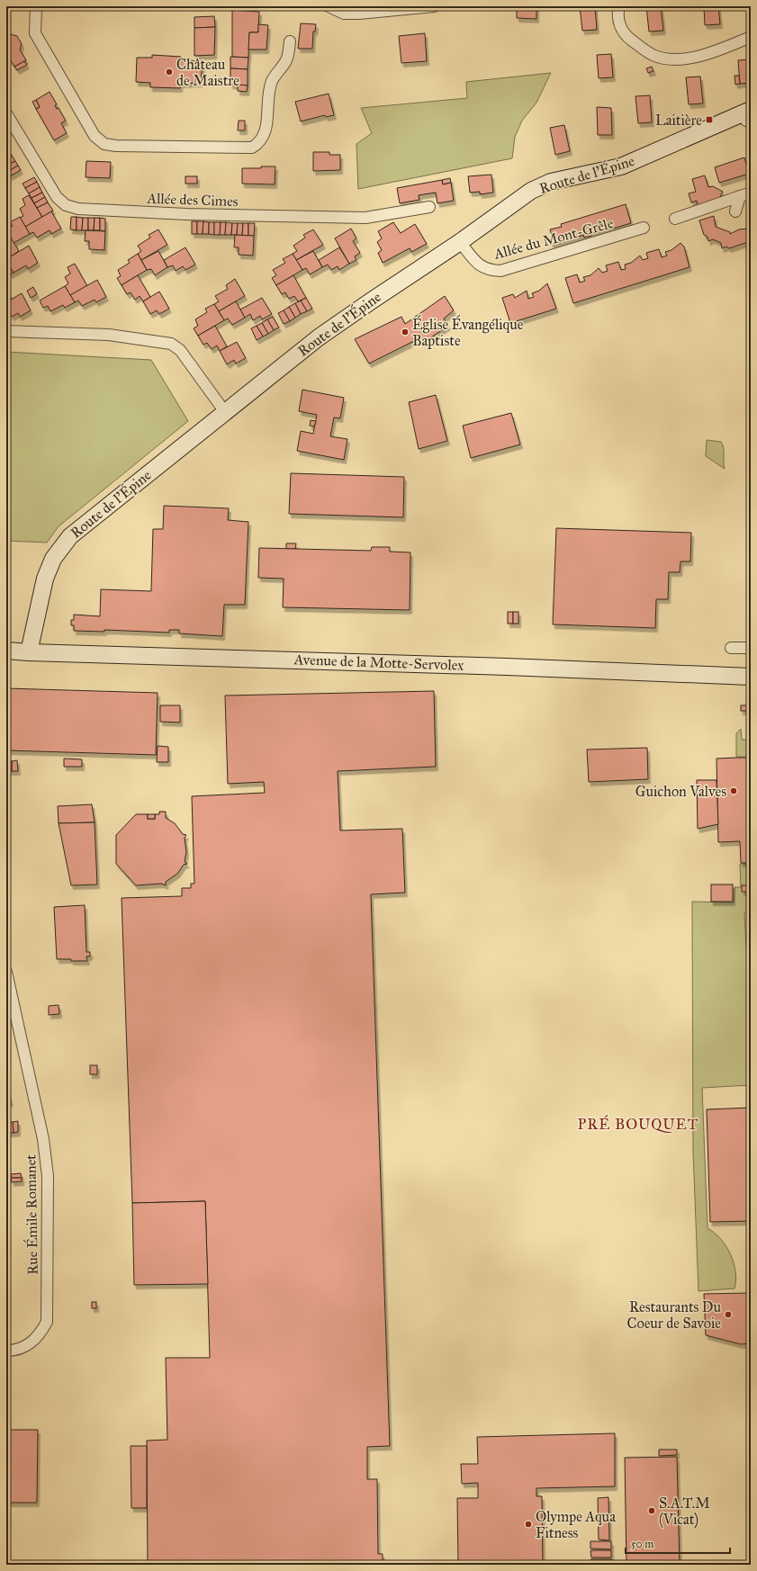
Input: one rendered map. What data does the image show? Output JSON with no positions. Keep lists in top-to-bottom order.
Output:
{
  "streets": {
    "street": [
      "Route de l'Épine",
      "Allée des Cimes",
      "Allée du Mont-Grêle",
      "Avenue de la Motte-Servolex",
      "Rue Émile Romanet"
    ]
  },
  "crossings": [
    ["Route de l'Épine", "Allée du Mont-Grêle"],
    ["Route de l'Épine", "Avenue de la Motte-Servolex"]
  ],
  "districts": ["PRÉ BOUQUET"],
  "places": {
    "other": [
      "Château de Maistre",
      "Église Évangélique Baptiste",
      "Guichon Valves",
      "Restaurants Du Coeur de Savoie",
      "S.A.T.M (Vicat)",
      "Olympe Aqua Fitness"
    ],
    "transit": ["Laitière"]
  },
  "scale_bar": "50 m"
}
